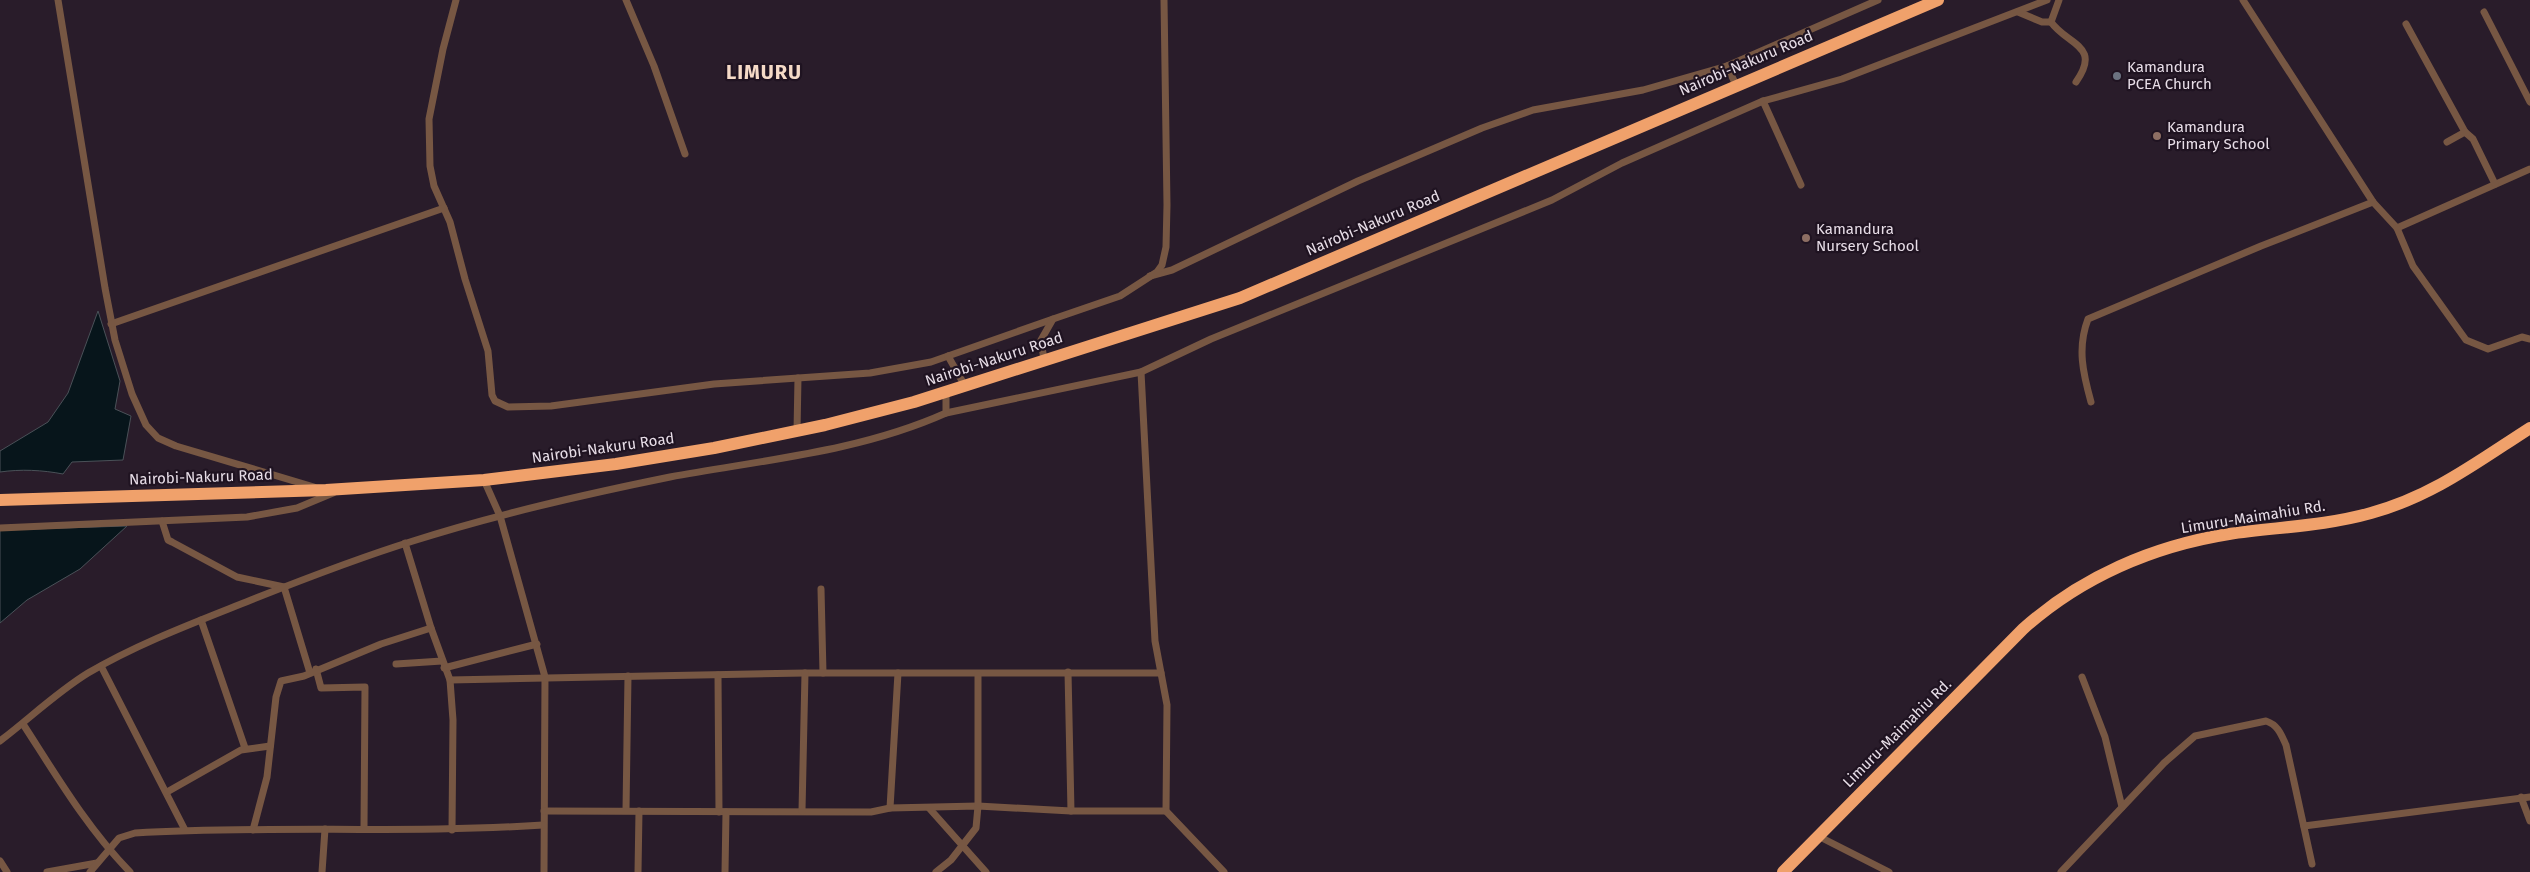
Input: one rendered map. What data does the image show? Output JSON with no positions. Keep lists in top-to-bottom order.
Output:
{
  "streets": {
    "highway": ["Nairobi-Nakuru Road", "Limuru-Maimahiu Rd."]
  },
  "districts": ["LIMURU"],
  "places": ["Kamandura PCEA Church", "Kamandura Primary School", "Kamandura Nursery School"]
}
